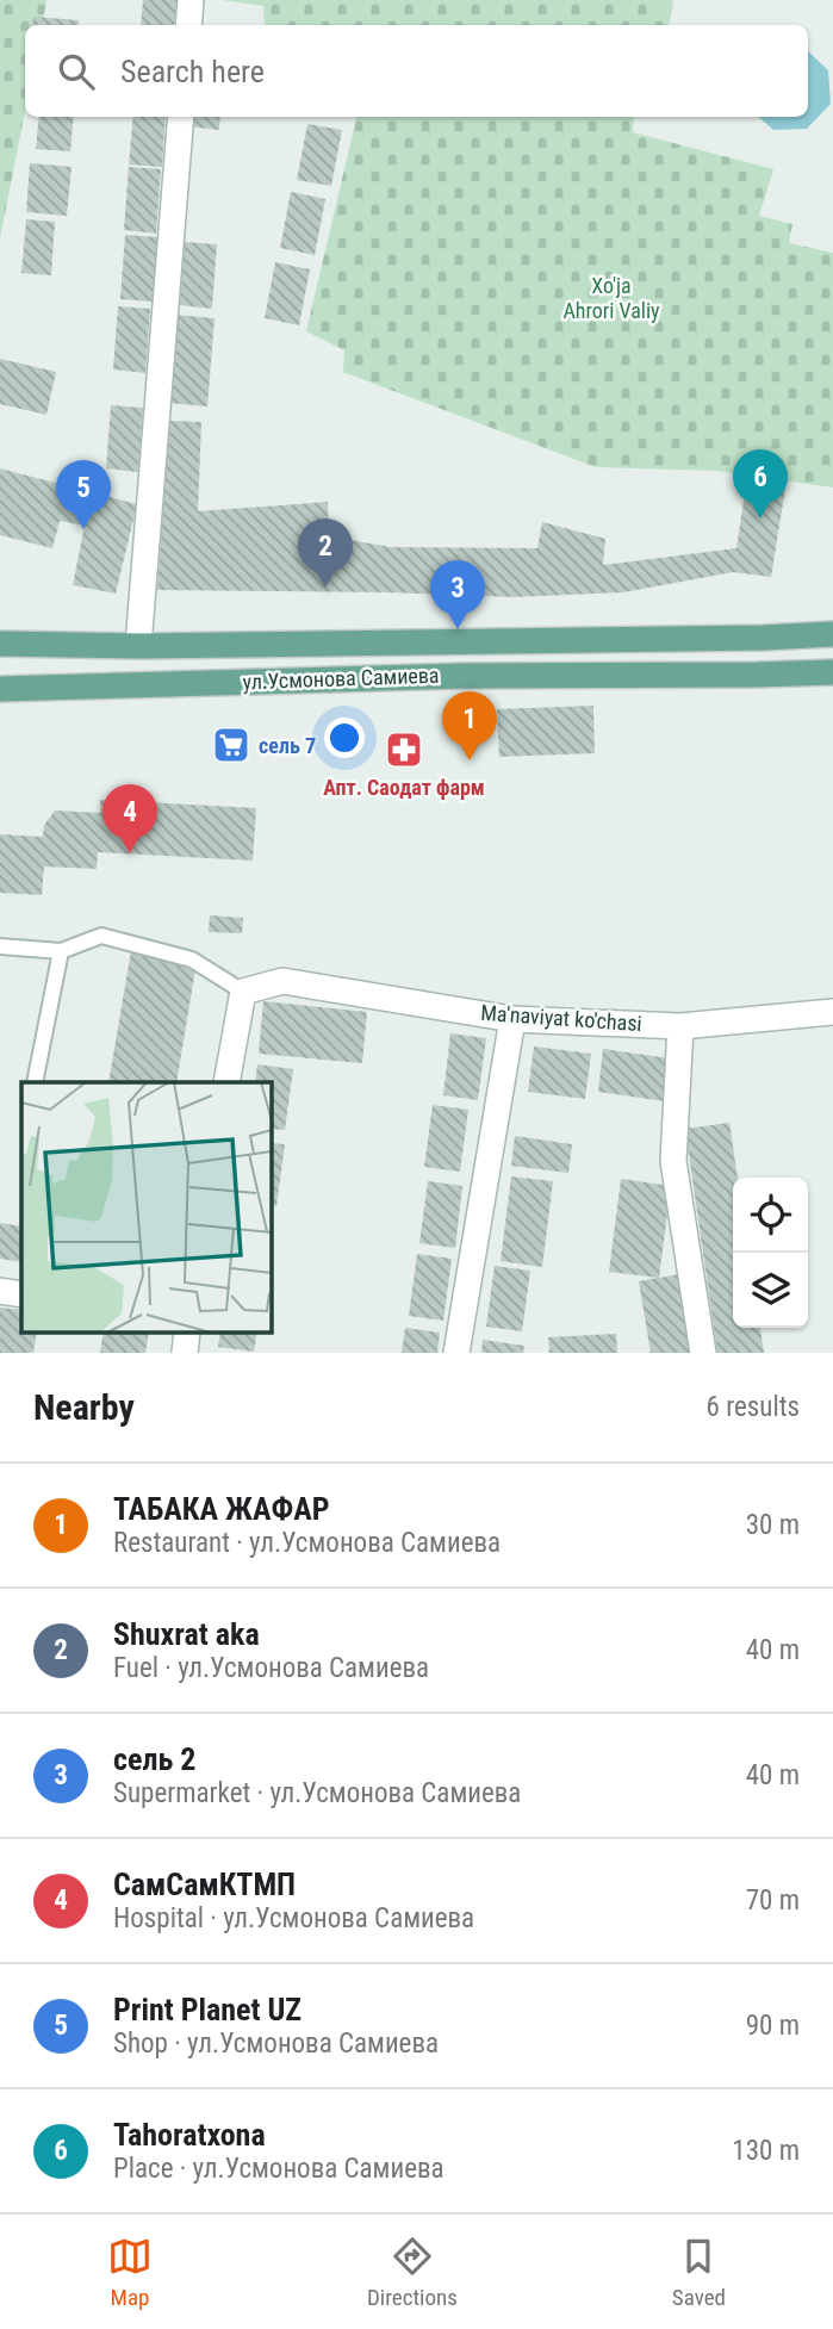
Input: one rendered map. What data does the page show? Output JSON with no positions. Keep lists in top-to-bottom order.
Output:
{
  "streets": {
    "main road": ["ул.Усмонова Самиева"],
    "street": ["Ma'naviyat ko'chasi"]
  },
  "parks": ["Xo'ja Ahrori Valiy"],
  "places": {
    "supermarket": ["сель 7"],
    "pharmacy": ["Апт. Саодат фарм"]
  },
  "page": {
    "search": "Search here",
    "pins": [
      "6",
      "5",
      "2",
      "3",
      "1",
      "4"
    ],
    "heading": ["Nearby", "6 results"],
    "list": [
      {
        "mark": "1",
        "name": "ТАБАКА ЖАФАР",
        "note": "Restaurant · ул.Усмонова Самиева",
        "value": "30 m"
      },
      {
        "mark": "2",
        "name": "Shuxrat aka",
        "note": "Fuel · ул.Усмонова Самиева",
        "value": "40 m"
      },
      {
        "mark": "3",
        "name": "сель 2",
        "note": "Supermarket · ул.Усмонова Самиева",
        "value": "40 m"
      },
      {
        "mark": "4",
        "name": "СамСамКТМП",
        "note": "Hospital · ул.Усмонова Самиева",
        "value": "70 m"
      },
      {
        "mark": "5",
        "name": "Print Planet UZ",
        "note": "Shop · ул.Усмонова Самиева",
        "value": "90 m"
      },
      {
        "mark": "6",
        "name": "Tahoratxona",
        "note": "Place · ул.Усмонова Самиева",
        "value": "130 m"
      }
    ],
    "nav": ["Map", "Directions", "Saved"]
  }
}
